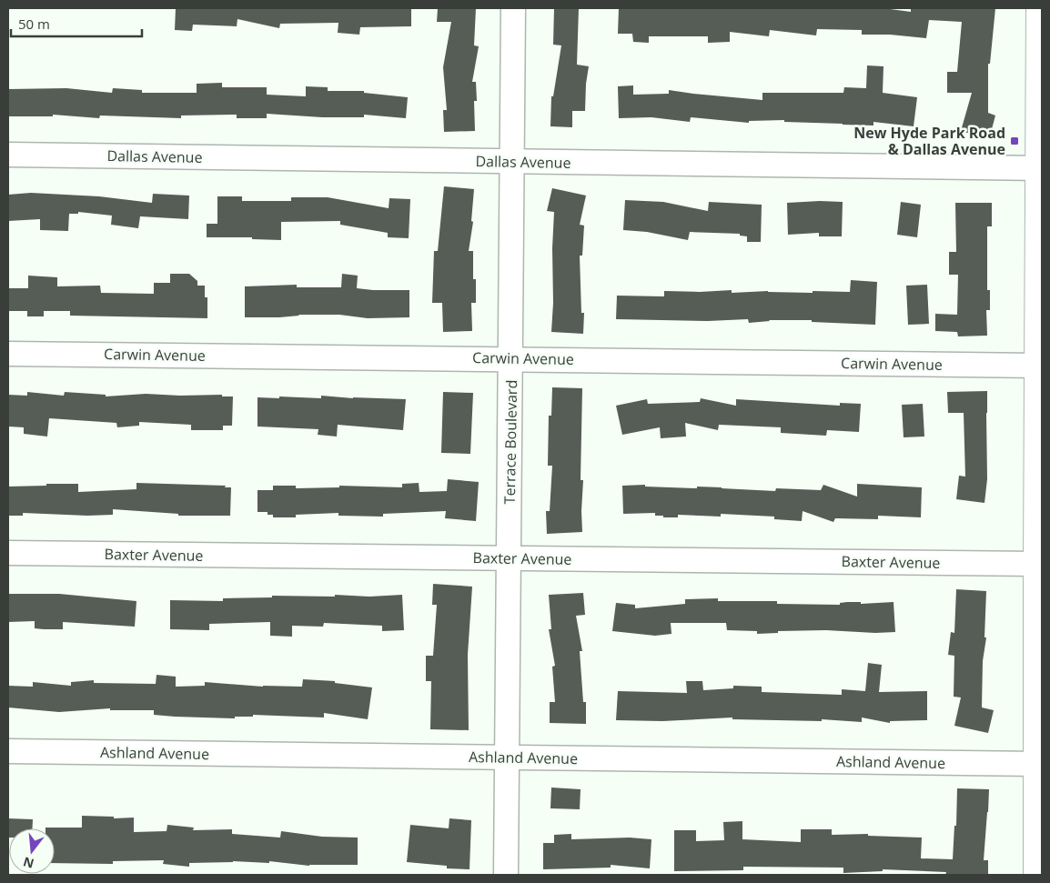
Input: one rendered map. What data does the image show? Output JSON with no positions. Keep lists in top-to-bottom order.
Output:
{
  "streets": {
    "street": [
      "Dallas Avenue",
      "Carwin Avenue",
      "Terrace Boulevard",
      "Baxter Avenue",
      "Ashland Avenue"
    ]
  },
  "crossings": [
    ["Dallas Avenue", "Terrace Boulevard"],
    ["Carwin Avenue", "Terrace Boulevard"],
    ["Terrace Boulevard", "Baxter Avenue"],
    ["Terrace Boulevard", "Ashland Avenue"]
  ],
  "places": {
    "transit": ["New Hyde Park Road & Dallas Avenue"]
  },
  "scale_bar": "50 m",
  "north": "bottom"
}
